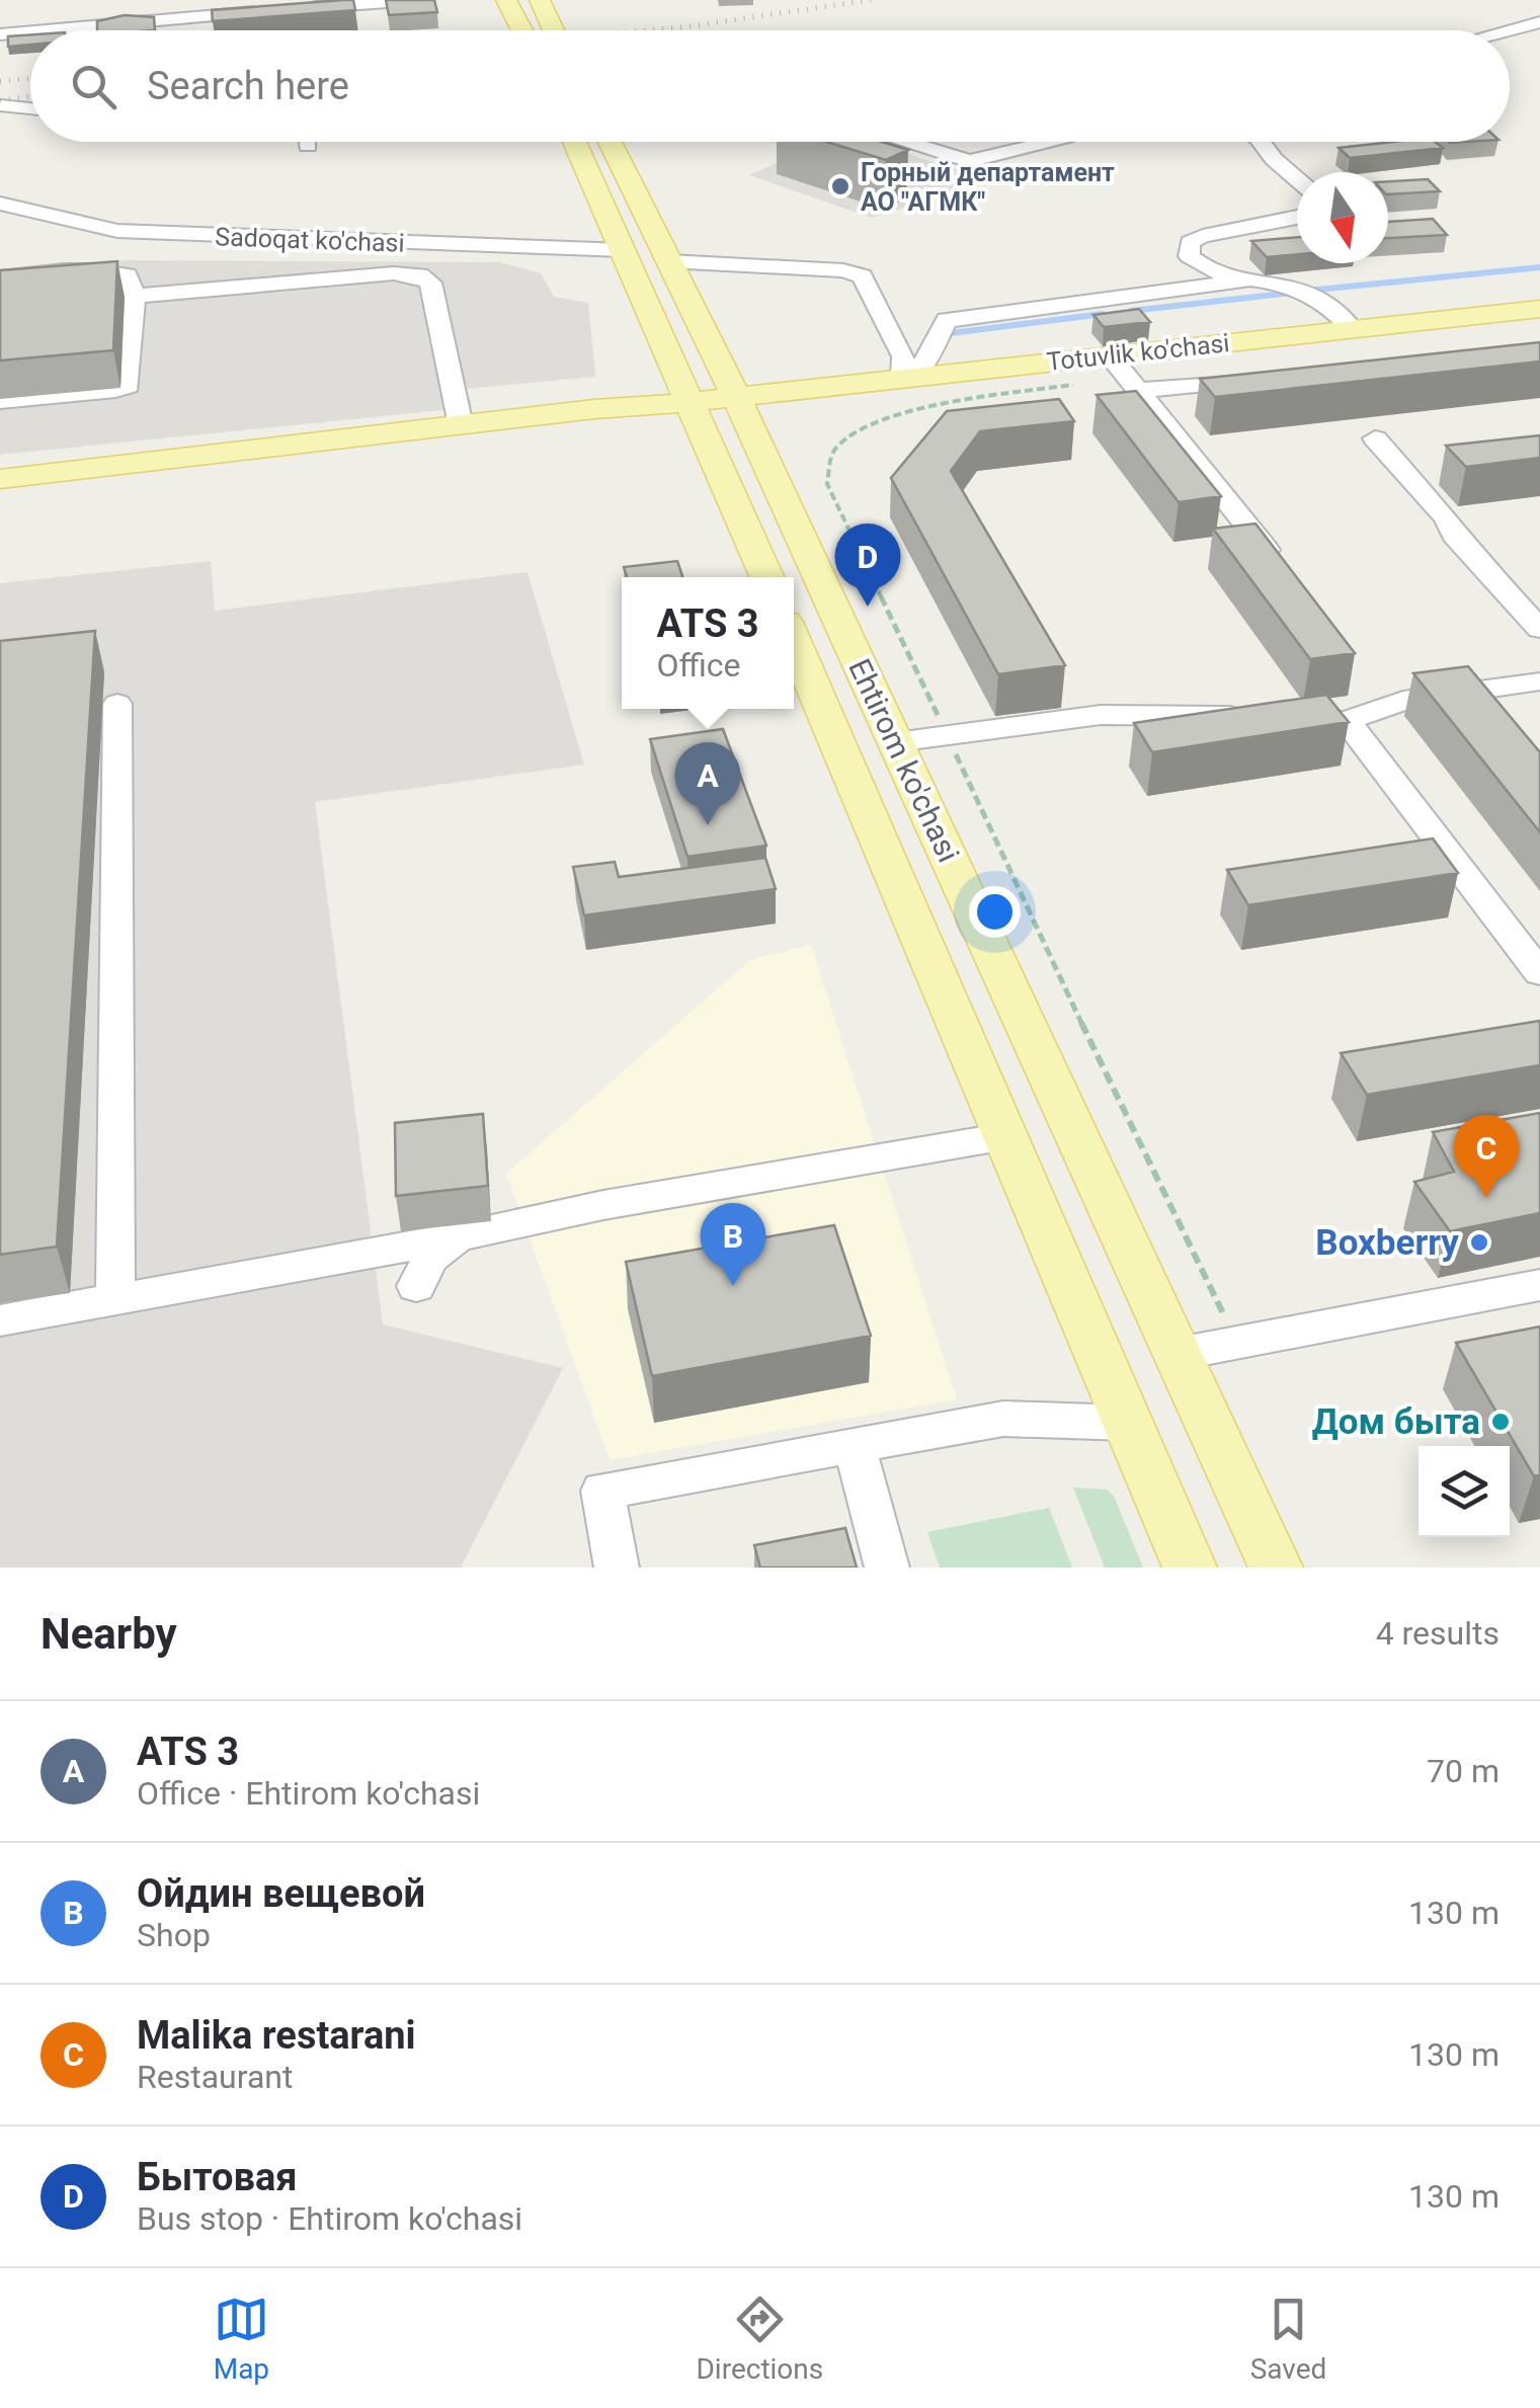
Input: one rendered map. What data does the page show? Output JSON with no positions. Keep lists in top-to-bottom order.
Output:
{
  "streets": {
    "main road": ["Totuvlik ko'chasi", "Ehtirom ko'chasi"],
    "street": ["Sadoqat ko'chasi"]
  },
  "crossings": [
    ["Totuvlik ko'chasi", "Ehtirom ko'chasi"]
  ],
  "places": ["Горный департамент АО \"АГМК\"", "Boxberry", "Дом быта"],
  "north": "bottom",
  "page": {
    "search": "Search here",
    "pins": [
      "D",
      "A",
      "C",
      "B"
    ],
    "popup": ["ATS 3", "Office"],
    "heading": ["Nearby", "4 results"],
    "list": [
      {
        "mark": "A",
        "name": "ATS 3",
        "note": "Office · Ehtirom ko'chasi",
        "value": "70 m"
      },
      {
        "mark": "B",
        "name": "Ойдин вещевой",
        "note": "Shop",
        "value": "130 m"
      },
      {
        "mark": "C",
        "name": "Malika restarani",
        "note": "Restaurant",
        "value": "130 m"
      },
      {
        "mark": "D",
        "name": "Бытовая",
        "note": "Bus stop · Ehtirom ko'chasi",
        "value": "130 m"
      }
    ],
    "nav": ["Map", "Directions", "Saved"]
  }
}
